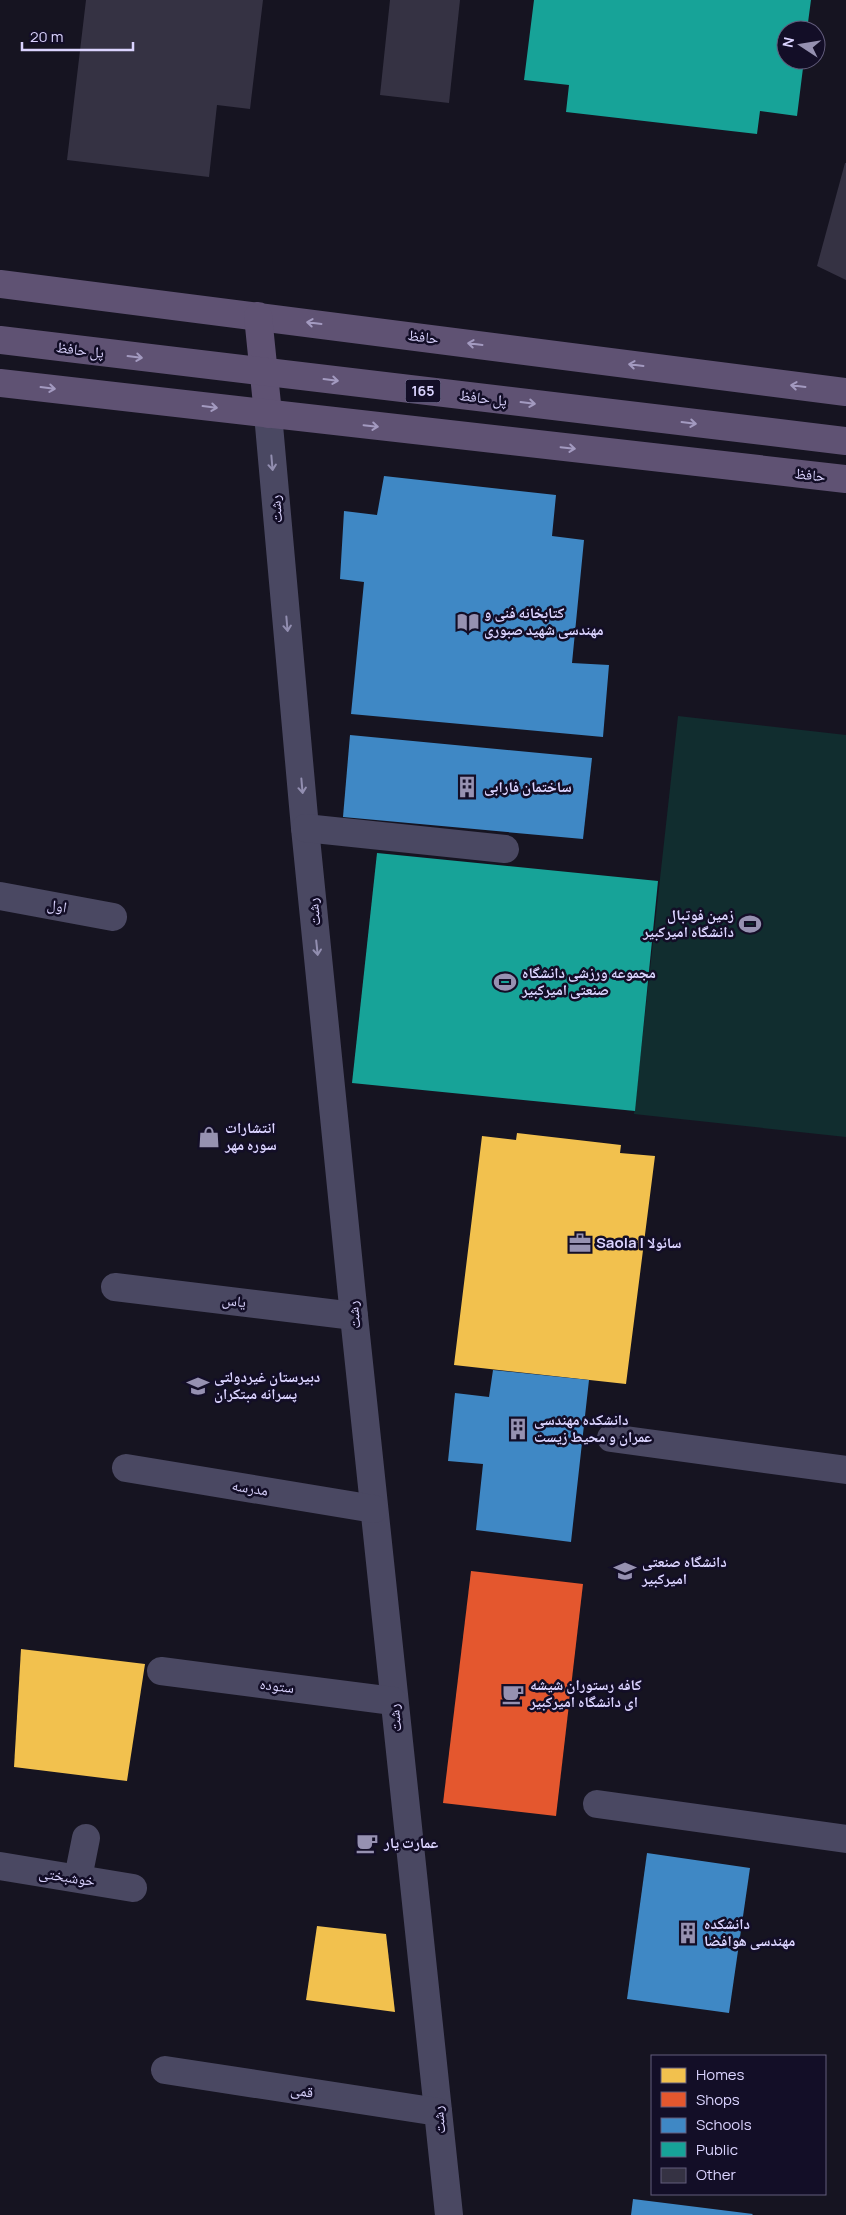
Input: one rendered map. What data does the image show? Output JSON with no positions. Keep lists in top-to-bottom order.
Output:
{
  "streets": {
    "main road": ["حافظ", "پل حافظ", "165"],
    "street": [
      "رشت",
      "اول",
      "یاس",
      "مدرسه",
      "ستوده",
      "خوشبختی",
      "قمی"
    ]
  },
  "crossings": [
    ["حافظ", "رشت"],
    ["رشت", "یاس"],
    ["رشت", "مدرسه"],
    ["رشت", "ستوده"],
    ["رشت", "قمی"]
  ],
  "one_way": ["پل حافظ", "رشت"],
  "places": {
    "library": ["کتابخانه فنی و مهندسی شهید صبوری"],
    "building": ["ساختمان فارابی", "دانشکده مهندسی عمران و محیط زیست", "دانشکده مهندسی هوافضا"],
    "sports": ["زمین فوتبال دانشگاه امیرکبیر", "مجموعه ورزشی دانشگاه صنعتی امیرکبیر"],
    "shop": ["انتشارات سوره مهر"],
    "office": ["Saola | سائولا"],
    "school or university": ["دبیرستان غیردولتی پسرانه مبتکران", "دانشگاه صنعتی امیرکبیر"],
    "cafe": ["کافه رستوران شیشه ای دانشگاه امیرکبیر", "عمارت یار"]
  },
  "legend": [
    "Homes",
    "Shops",
    "Schools",
    "Public",
    "Other"
  ],
  "scale_bar": "20 m",
  "north": "left"
}
